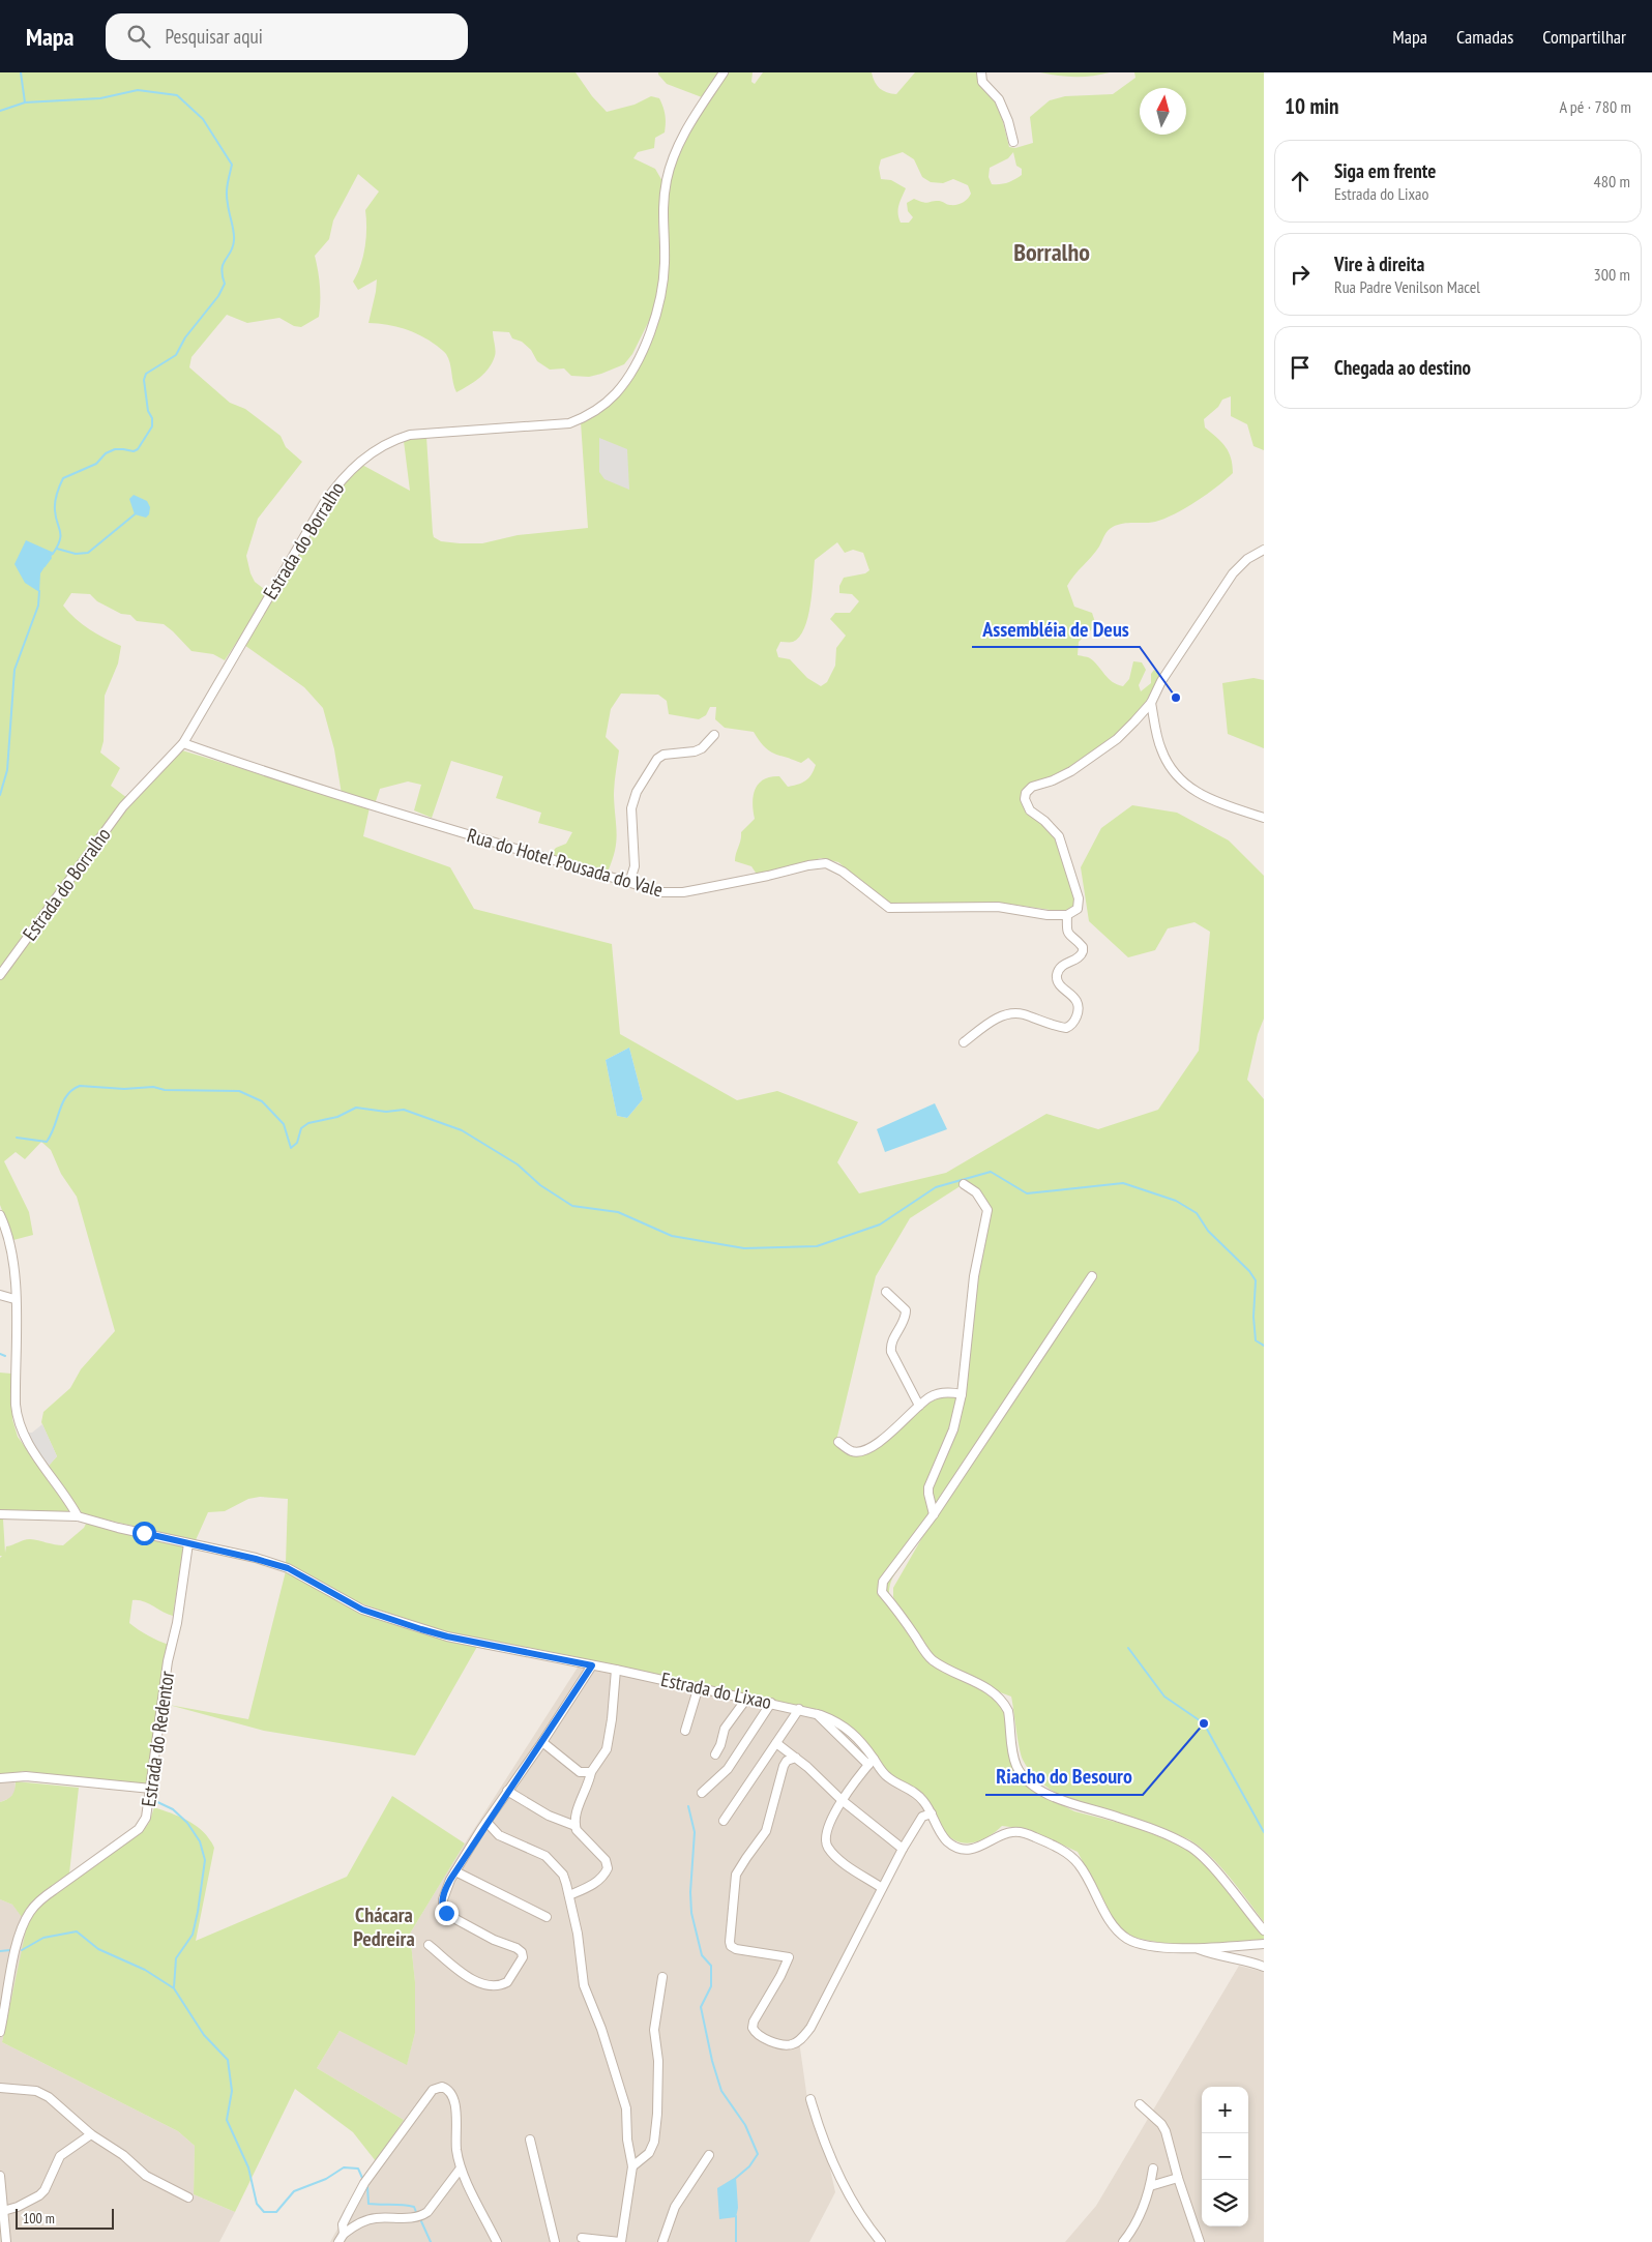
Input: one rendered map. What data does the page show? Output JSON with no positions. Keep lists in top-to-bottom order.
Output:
{
  "streets": {
    "street": [
      "Estrada do Borralho",
      "Rua do Hotel Pousada do Vale",
      "Estrada do Lixao",
      "Estrada do Redentor"
    ]
  },
  "crossings": [
    ["Estrada do Borralho", "Rua do Hotel Pousada do Vale"],
    ["Estrada do Lixao", "Estrada do Redentor"]
  ],
  "districts": ["Borralho", "Chácara Pedreira"],
  "places": ["Assembléia de Deus", "Riacho do Besouro"],
  "scale_bar": "100 m",
  "north": "top",
  "page": {
    "header": "Mapa",
    "search": "Pesquisar aqui",
    "nav": ["Mapa", "Camadas", "Compartilhar"],
    "heading": ["10 min", "A pé · 780 m"],
    "list": [
      ["Siga em frente", "Estrada do Lixao", "480 m"],
      ["Vire à direita", "Rua Padre Venilson Macel", "300 m"],
      "Chegada ao destino"
    ],
    "map_buttons": ["+", "−"],
    "scale": "100 m"
  }
}
